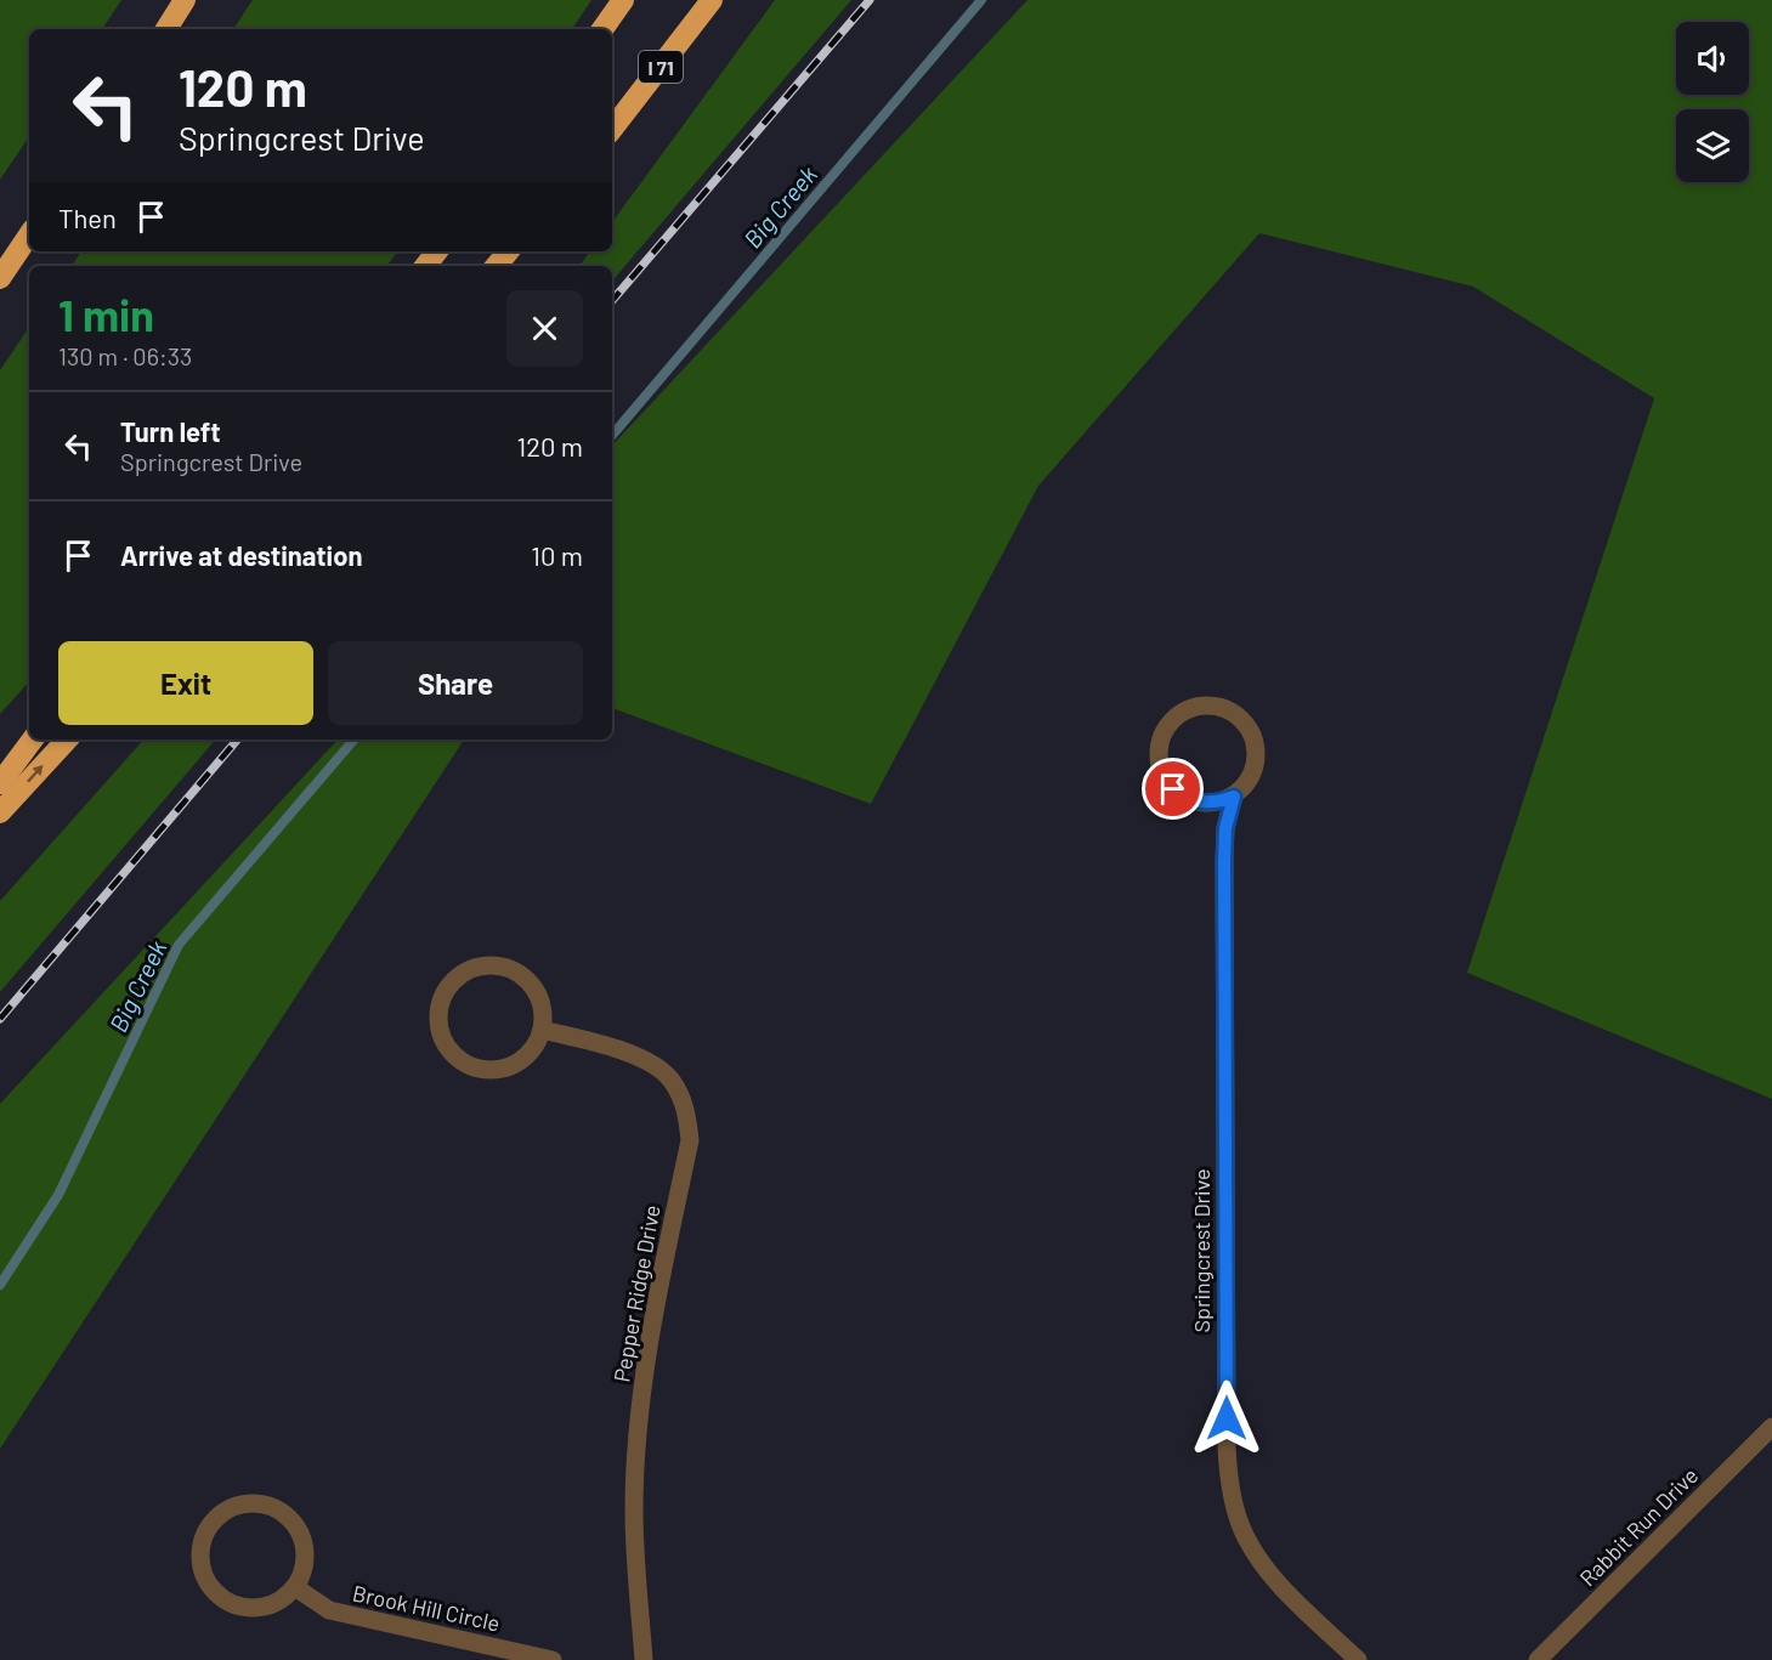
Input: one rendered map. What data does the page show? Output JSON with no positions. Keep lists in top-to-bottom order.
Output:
{
  "streets": {
    "highway": ["I 71"],
    "street": [
      "Springcrest Drive",
      "Pepper Ridge Drive",
      "Rabbit Run Drive",
      "Brook Hill Circle"
    ]
  },
  "water": ["Big Creek"],
  "page": {
    "turn": ["120 m", "Springcrest Drive"],
    "then": "Then",
    "heading": ["1 min", "130 m · 06:33"],
    "list": [
      {
        "name": "Turn left",
        "note": "Springcrest Drive",
        "value": "120 m"
      },
      {
        "name": "Arrive at destination",
        "value": "10 m"
      }
    ],
    "buttons": ["Exit", "Share"]
  }
}
